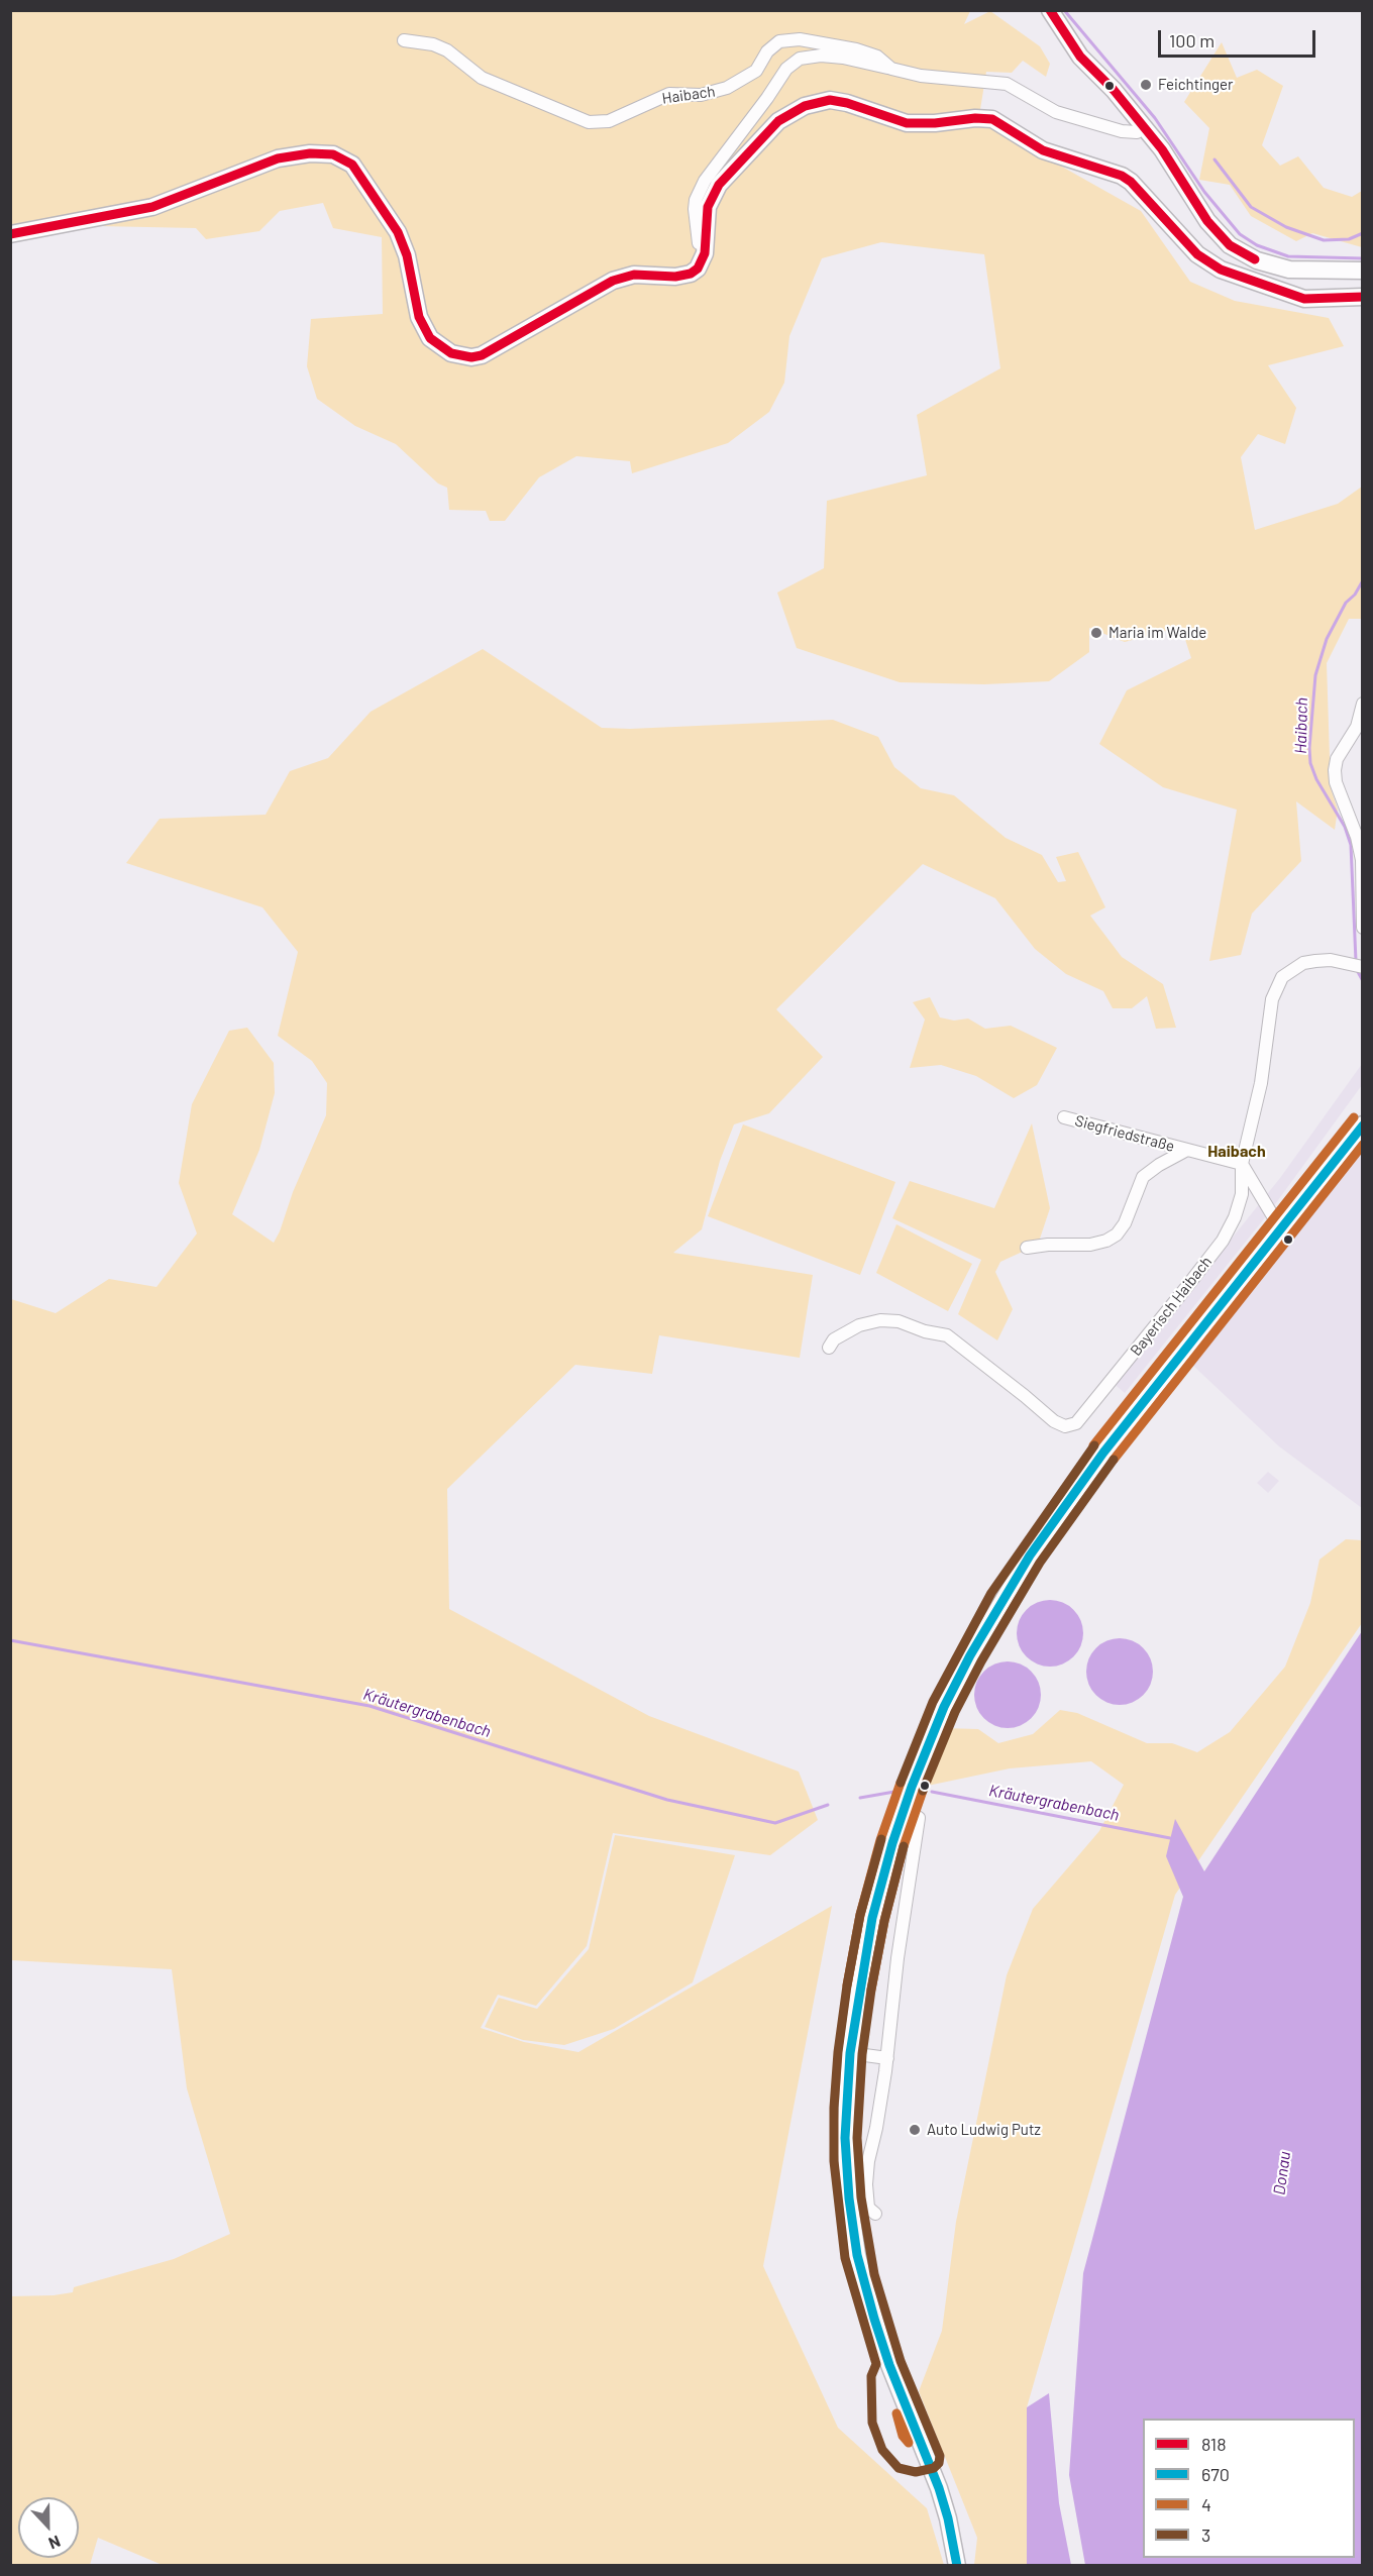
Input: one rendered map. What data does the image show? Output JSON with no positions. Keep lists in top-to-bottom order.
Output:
{
  "streets": {
    "street": ["Haibach", "Siegfriedstraße", "Bayerisch Haibach"]
  },
  "crossings": [
    ["Siegfriedstraße", "Bayerisch Haibach"]
  ],
  "districts": ["Haibach"],
  "water": ["Haibach", "Kräutergrabenbach", "Donau"],
  "places": ["Feichtinger", "Maria im Walde", "Auto Ludwig Putz"],
  "lines": [
    "transit line 818",
    "transit line 4",
    "transit line 670",
    "transit line 3"
  ],
  "legend": [
    "818",
    "670",
    "4",
    "3"
  ],
  "scale_bar": "100 m",
  "north": "bottom"
}
